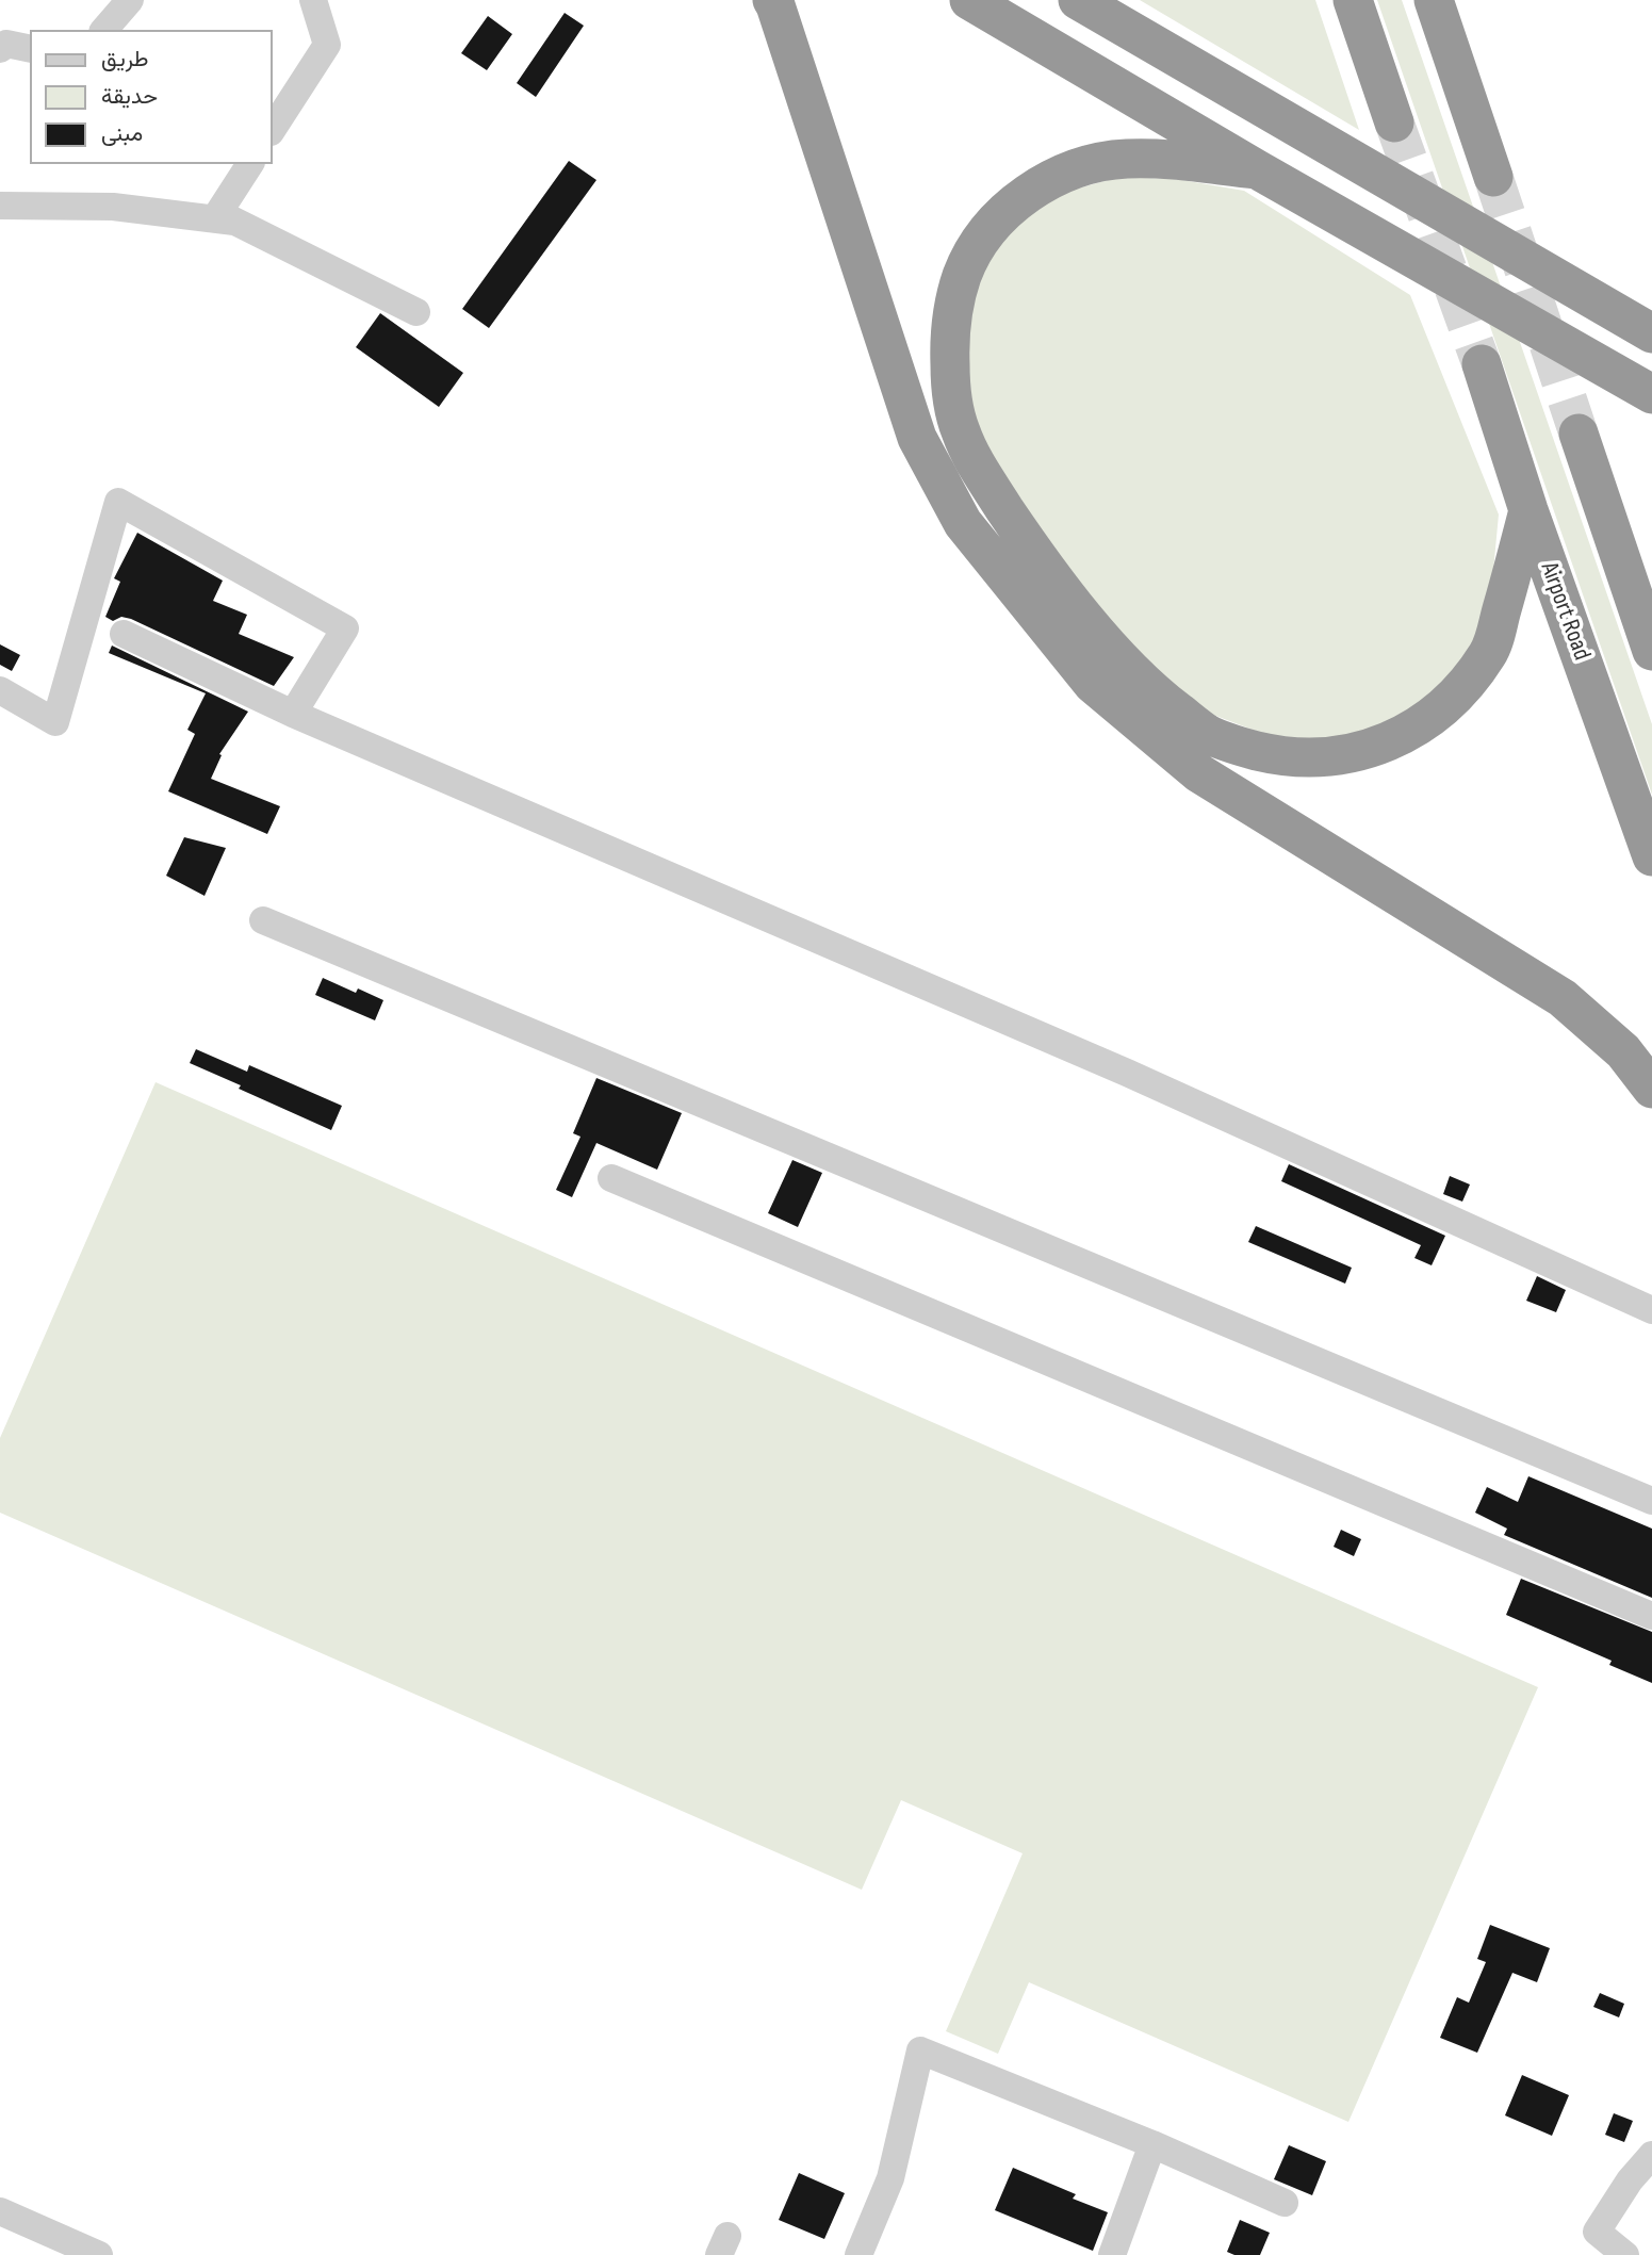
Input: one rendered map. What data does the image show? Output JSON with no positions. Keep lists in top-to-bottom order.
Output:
{
  "streets": {
    "highway": ["Airport Road"]
  },
  "legend": ["طريق", "حديقة", "مبنى"]
}
